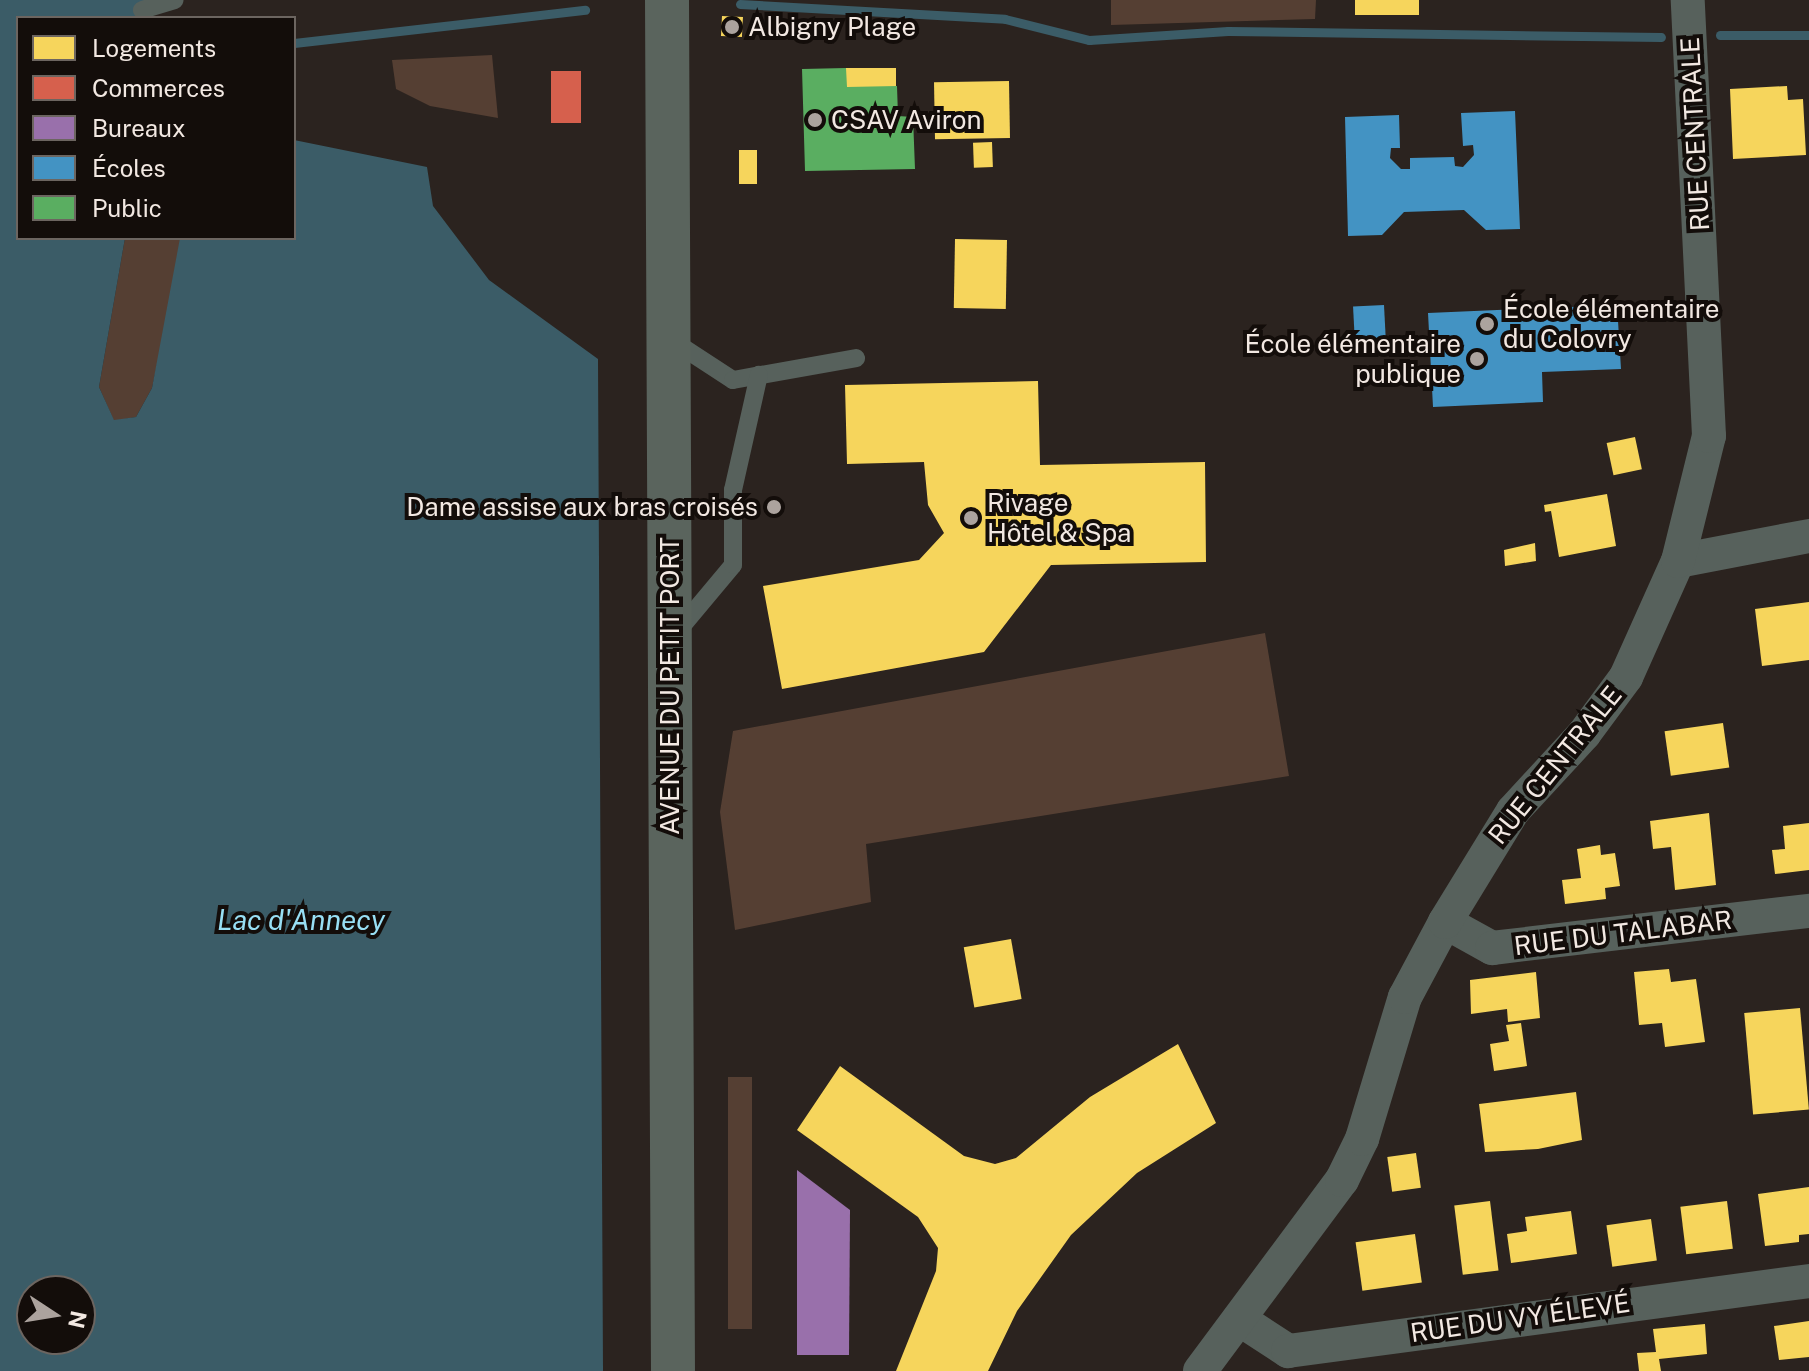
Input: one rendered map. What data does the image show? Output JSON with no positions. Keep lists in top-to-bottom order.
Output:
{
  "streets": {
    "main road": ["AVENUE DU PETIT PORT"],
    "street": ["RUE CENTRALE", "RUE DU TALABAR", "RUE DU VY ÉLEVÉ"]
  },
  "crossings": [
    ["RUE CENTRALE", "RUE DU TALABAR"],
    ["RUE CENTRALE", "RUE DU VY ÉLEVÉ"]
  ],
  "water": ["Lac d'Annecy"],
  "places": [
    "Albigny Plage",
    "CSAV Aviron",
    "École élémentaire du Colovry",
    "École élémentaire publique",
    "Dame assise aux bras croisés",
    "Rivage Hôtel & Spa"
  ],
  "legend": [
    "Logements",
    "Commerces",
    "Bureaux",
    "Écoles",
    "Public"
  ],
  "north": "right"
}
